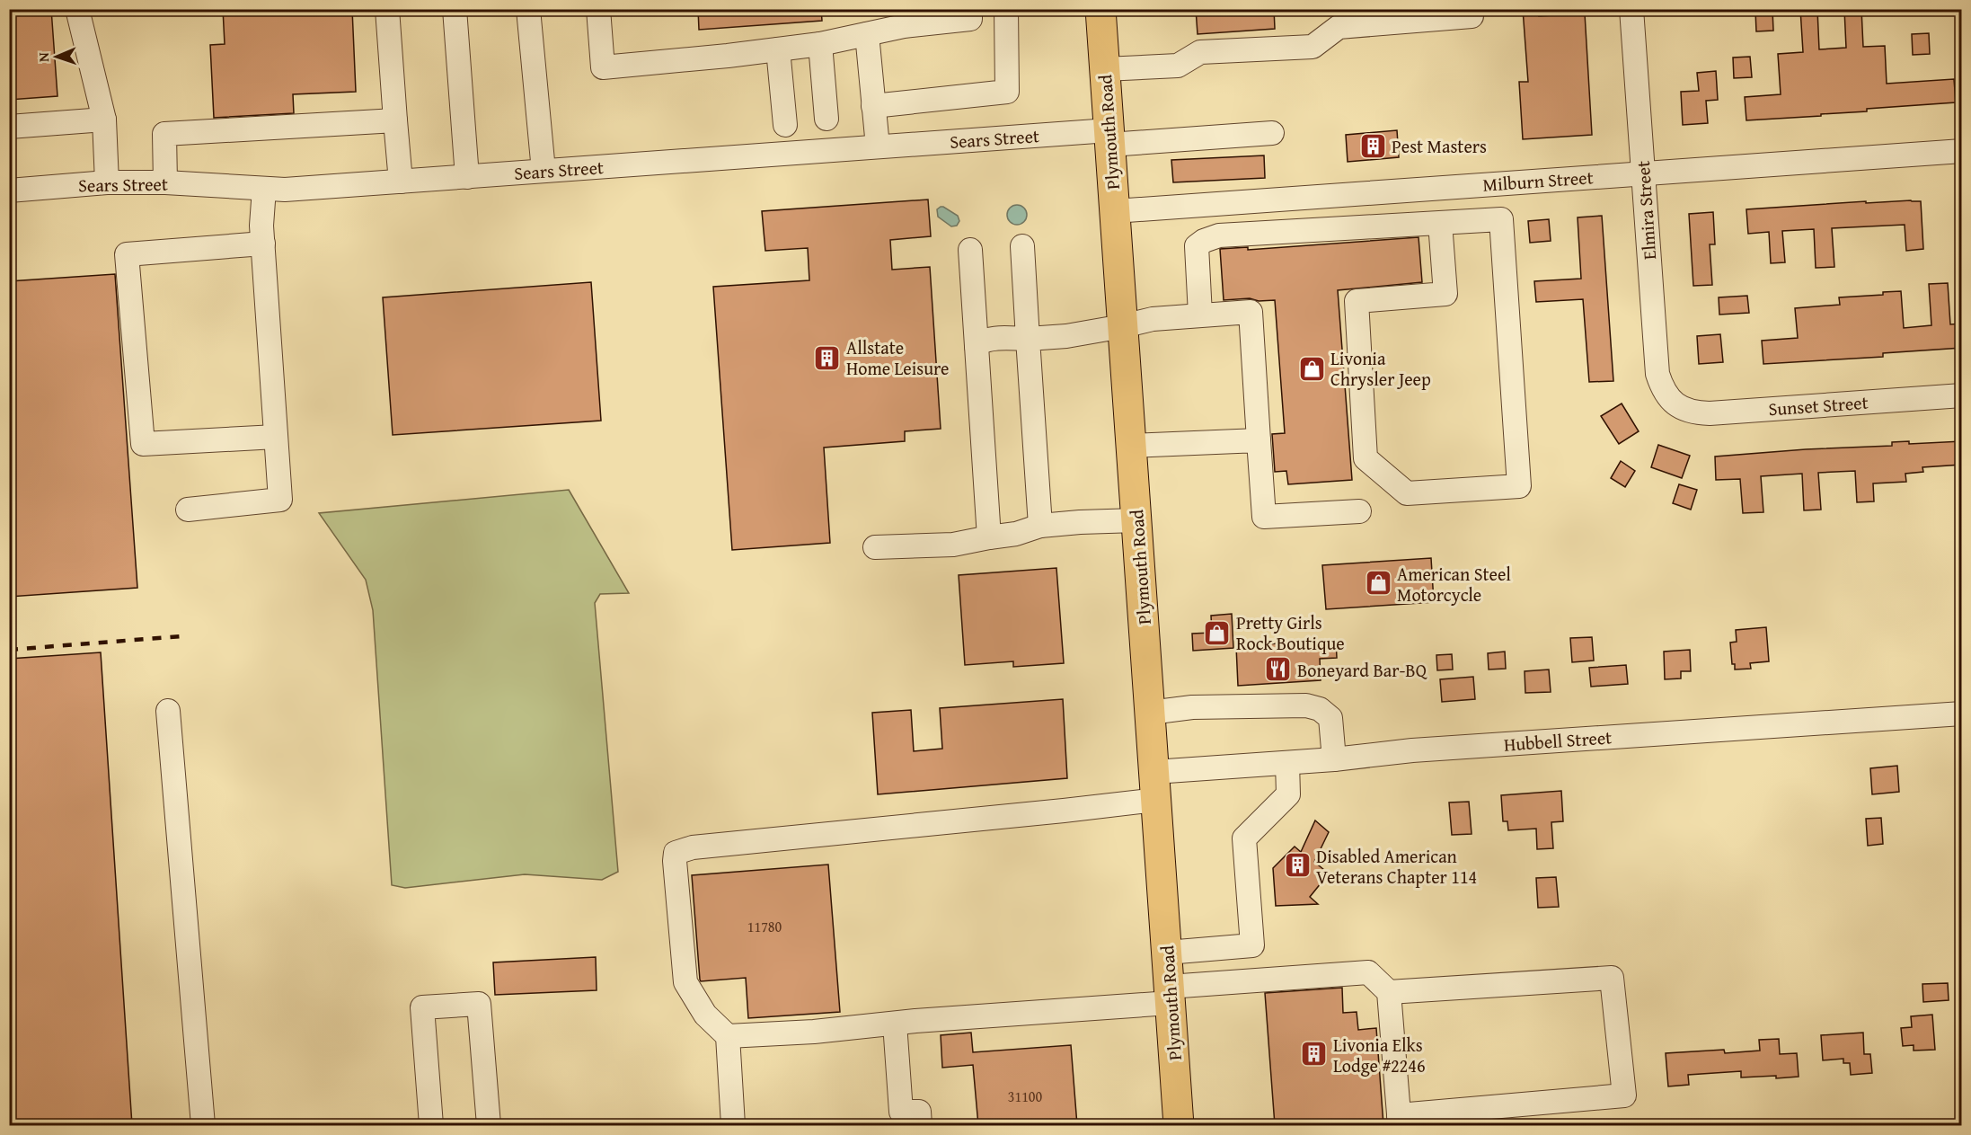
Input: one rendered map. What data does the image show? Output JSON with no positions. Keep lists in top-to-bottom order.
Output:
{
  "streets": {
    "main road": ["Plymouth Road"],
    "street": [
      "Sears Street",
      "Milburn Street",
      "Elmira Street",
      "Sunset Street",
      "Hubbell Street"
    ]
  },
  "crossings": [
    ["Plymouth Road", "Sears Street"],
    ["Plymouth Road", "Milburn Street"],
    ["Plymouth Road", "Hubbell Street"],
    ["Milburn Street", "Elmira Street"],
    ["Elmira Street", "Sunset Street"]
  ],
  "places": {
    "building": [
      "Pest Masters",
      "Allstate Home Leisure",
      "Disabled American Veterans Chapter 114",
      "Livonia Elks Lodge #2246"
    ],
    "shop": ["Livonia Chrysler Jeep", "American Steel Motorcycle", "Pretty Girls Rock Boutique"],
    "restaurant": ["Boneyard Bar-BQ"]
  },
  "house_numbers": ["11780", "31100"],
  "north": "left"
}
